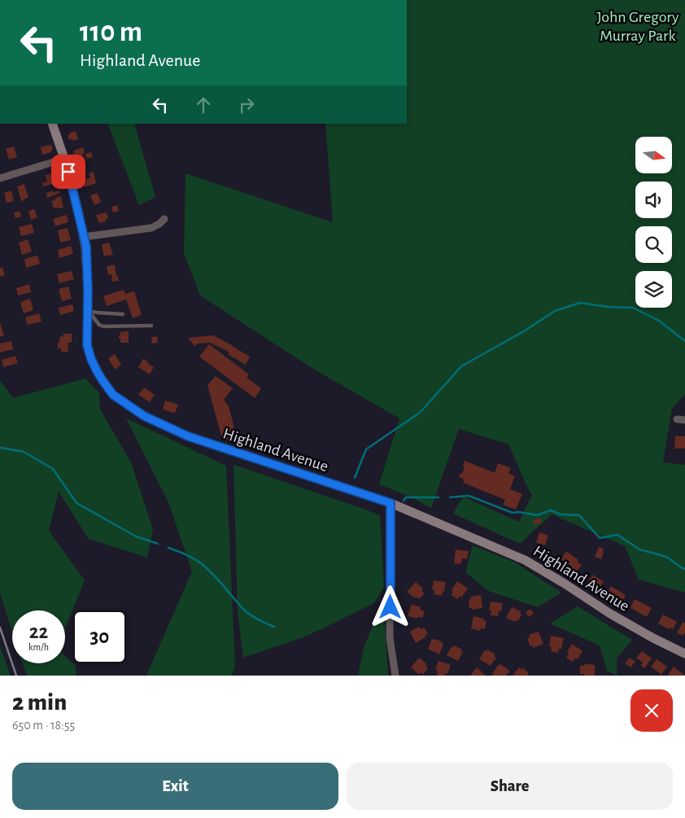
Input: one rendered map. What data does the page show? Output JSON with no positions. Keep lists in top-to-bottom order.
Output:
{
  "streets": {
    "main road": ["Highland Avenue"]
  },
  "parks": ["John Gregory Murray Park"],
  "north": "right",
  "page": {
    "turn": ["110 m", "Highland Avenue"],
    "speed": "22 km/h",
    "limit": "30",
    "heading": ["2 min", "650 m · 18:55"],
    "buttons": ["Exit", "Share"]
  }
}
